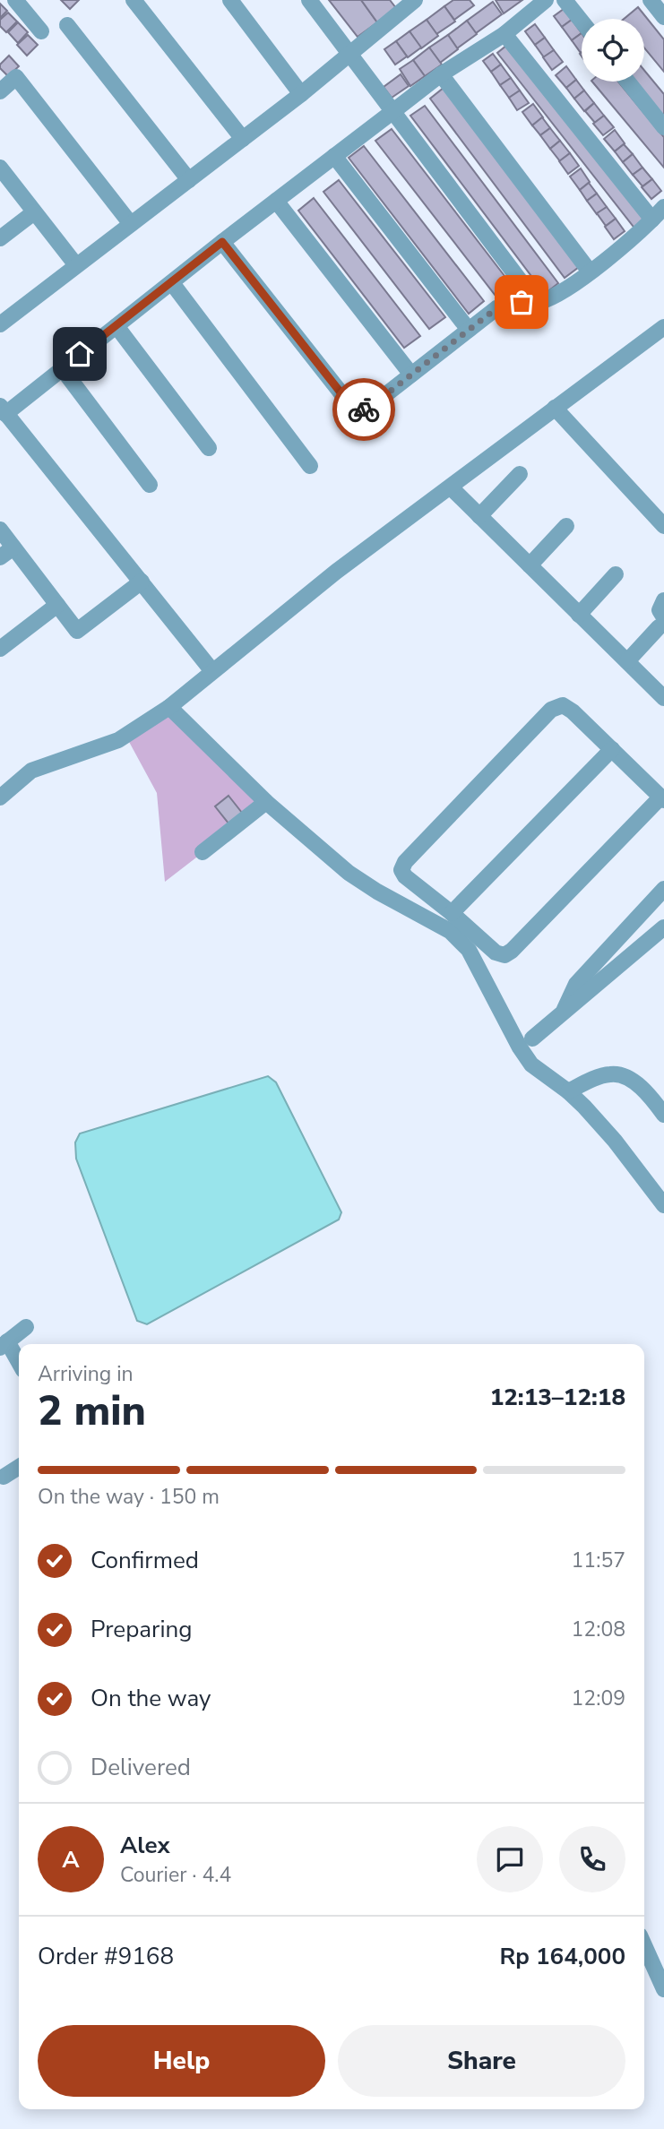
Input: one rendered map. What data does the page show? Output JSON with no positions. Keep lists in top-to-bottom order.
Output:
{
  "page": {
    "heading": ["2 min", "Arriving in", "12:13–12:18"],
    "panel": [
      "Alex",
      "Courier · 4.4",
      "Order #9168",
      "Rp 164,000"
    ],
    "bar": "On the way · 150 m",
    "list": [
      ["Confirmed", "11:57"],
      ["Preparing", "12:08"],
      ["On the way", "12:09"],
      "Delivered"
    ],
    "round": "A",
    "buttons": ["Help", "Share"]
  }
}
